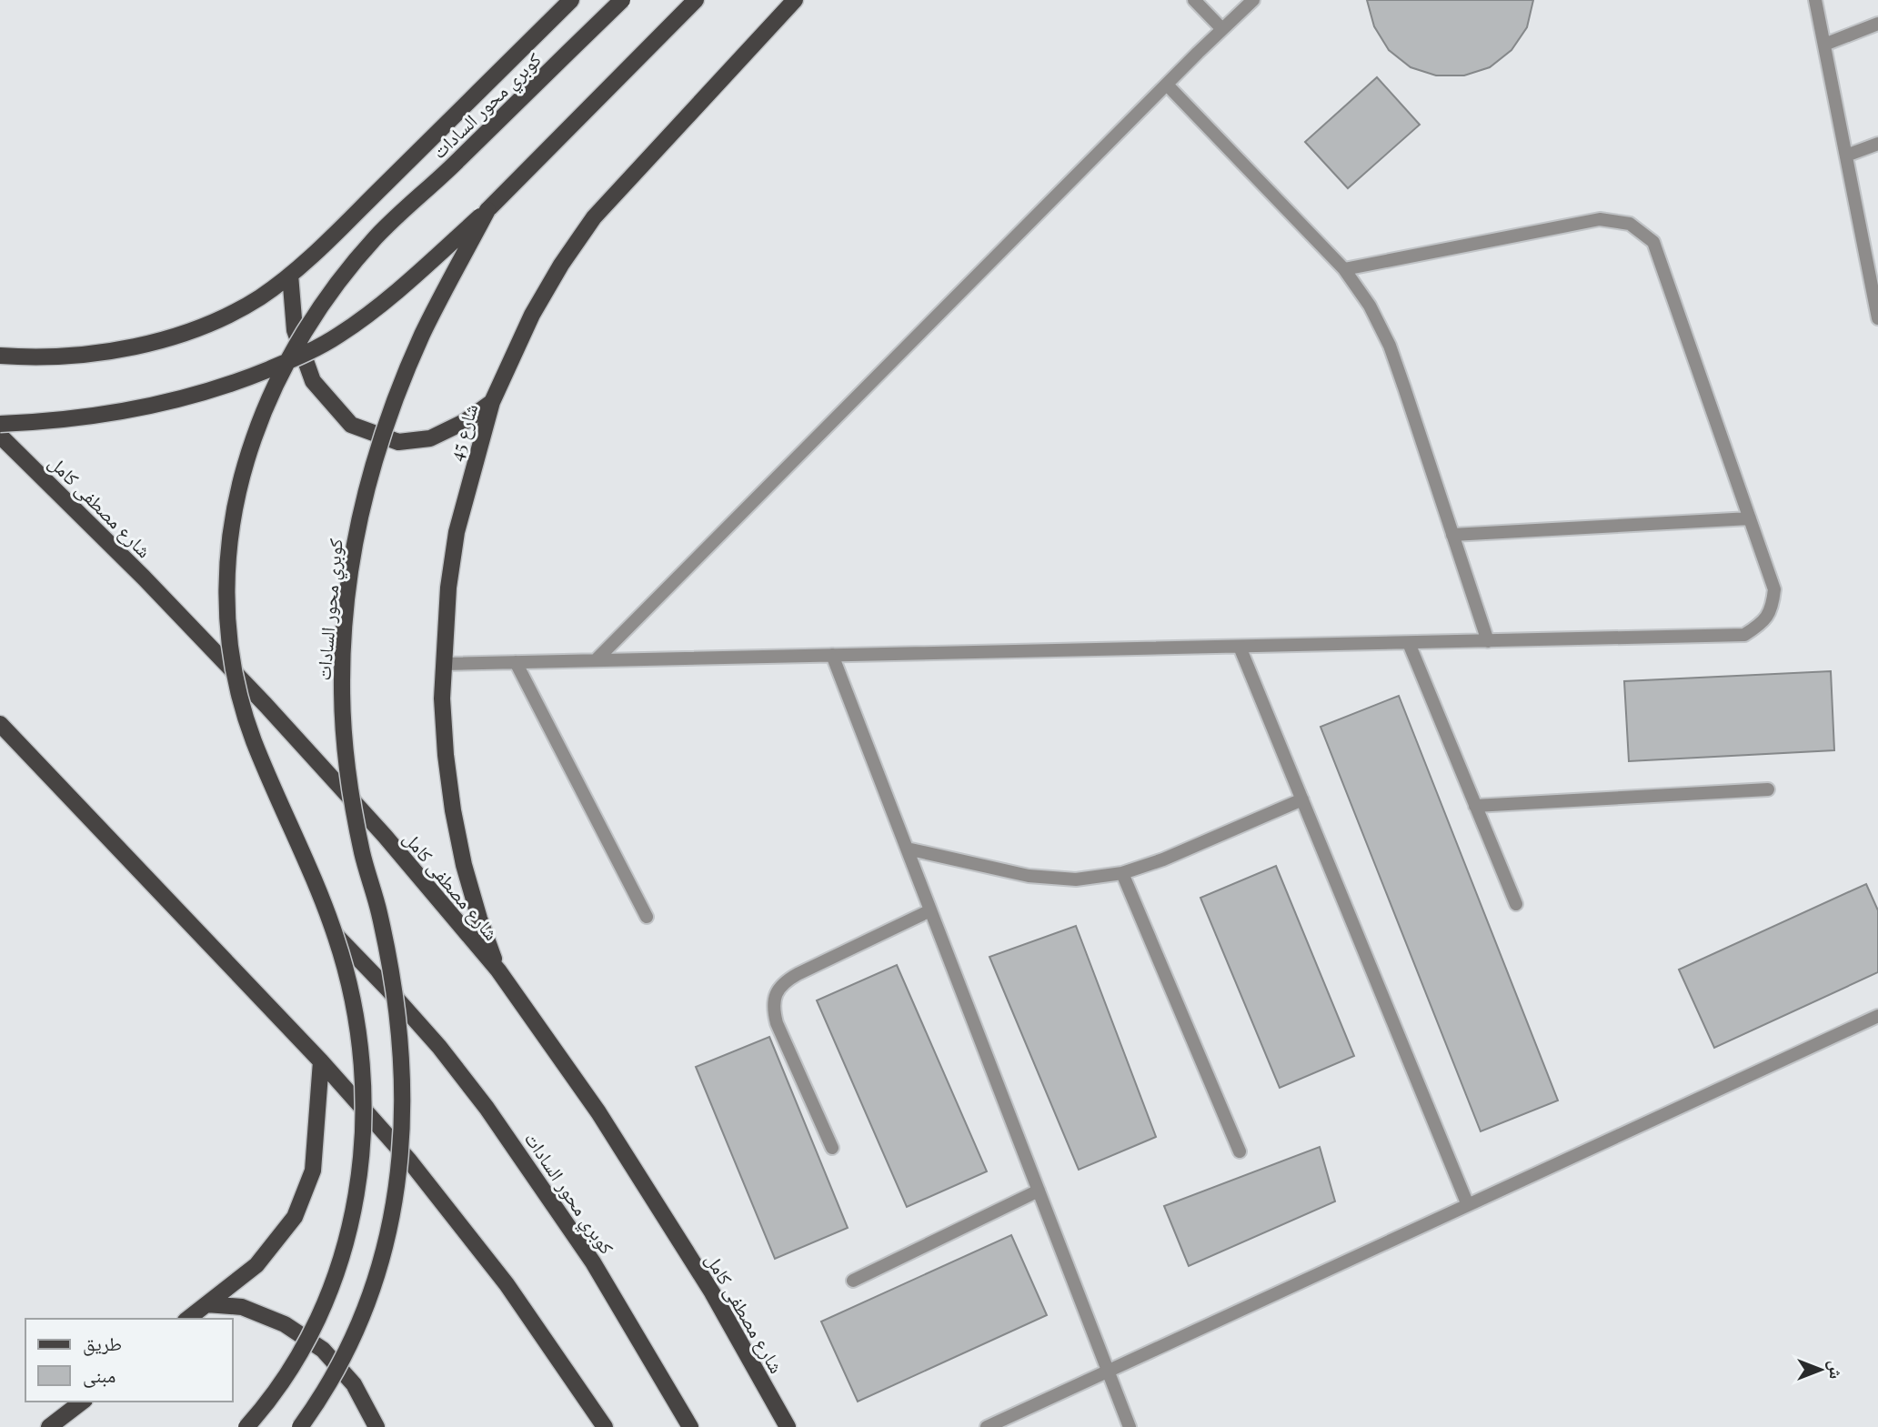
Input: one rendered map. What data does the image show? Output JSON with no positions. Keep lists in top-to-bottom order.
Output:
{
  "streets": {
    "main road": ["كوبري محور السادات", "شارع 45", "شارع مصطفى كامل"]
  },
  "crossings": [
    ["شارع 45", "شارع مصطفى كامل"]
  ],
  "legend": ["طريق", "مبنى"],
  "north": "right"
}
